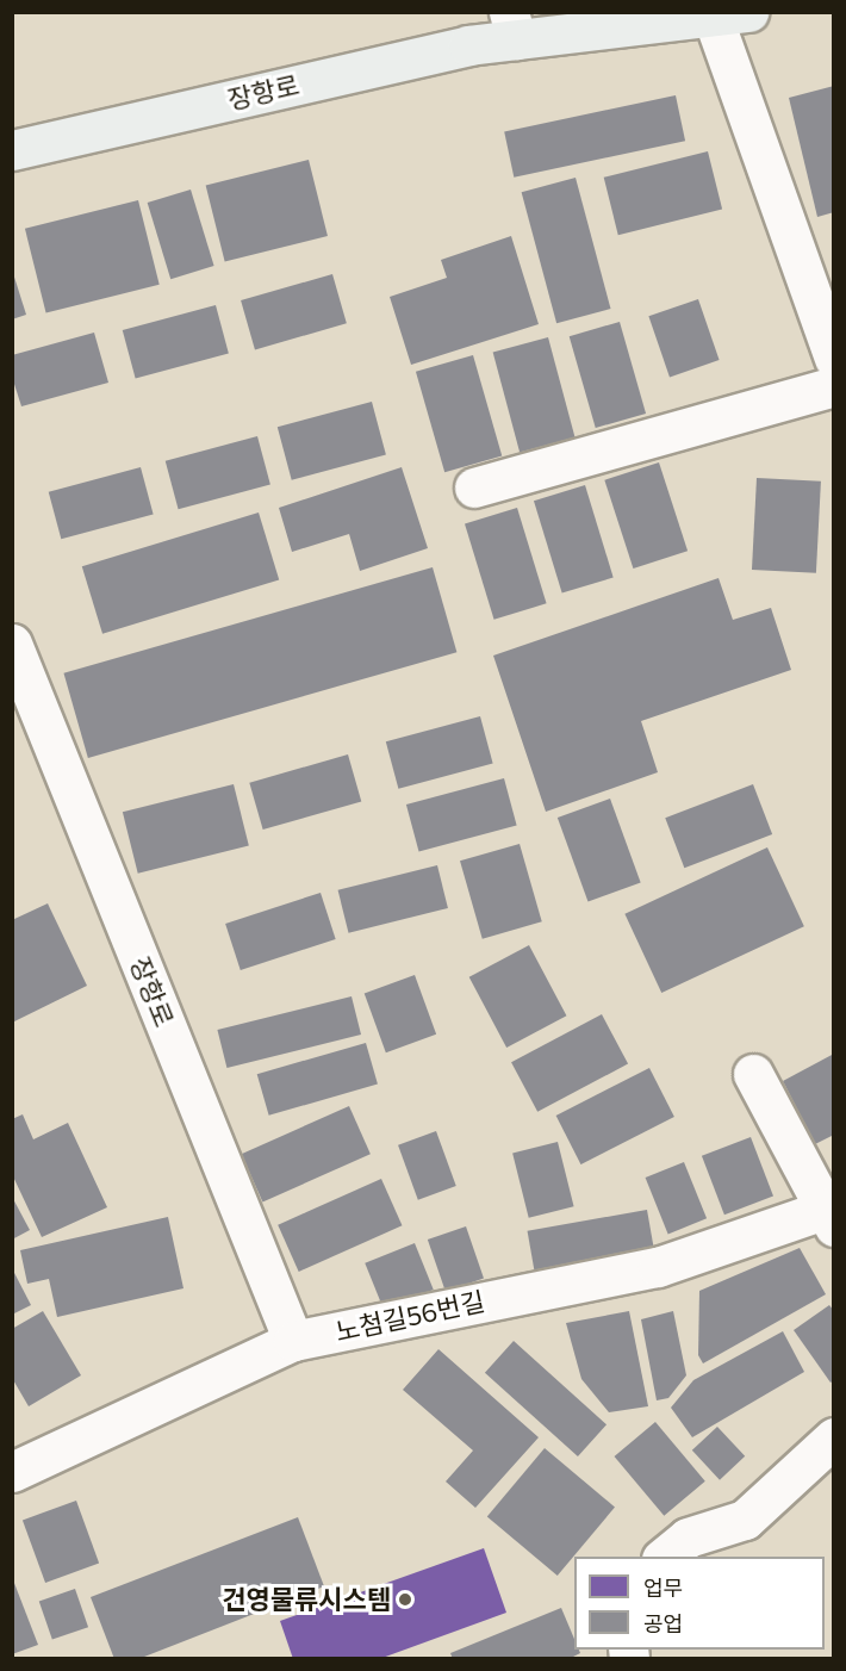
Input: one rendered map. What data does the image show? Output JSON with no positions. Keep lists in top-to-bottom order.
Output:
{
  "streets": {
    "main road": ["장항로"],
    "street": ["노첨길56번길"]
  },
  "crossings": [
    ["장항로", "노첨길56번길"]
  ],
  "places": ["건영물류시스템"],
  "legend": ["업무", "공업"]
}
